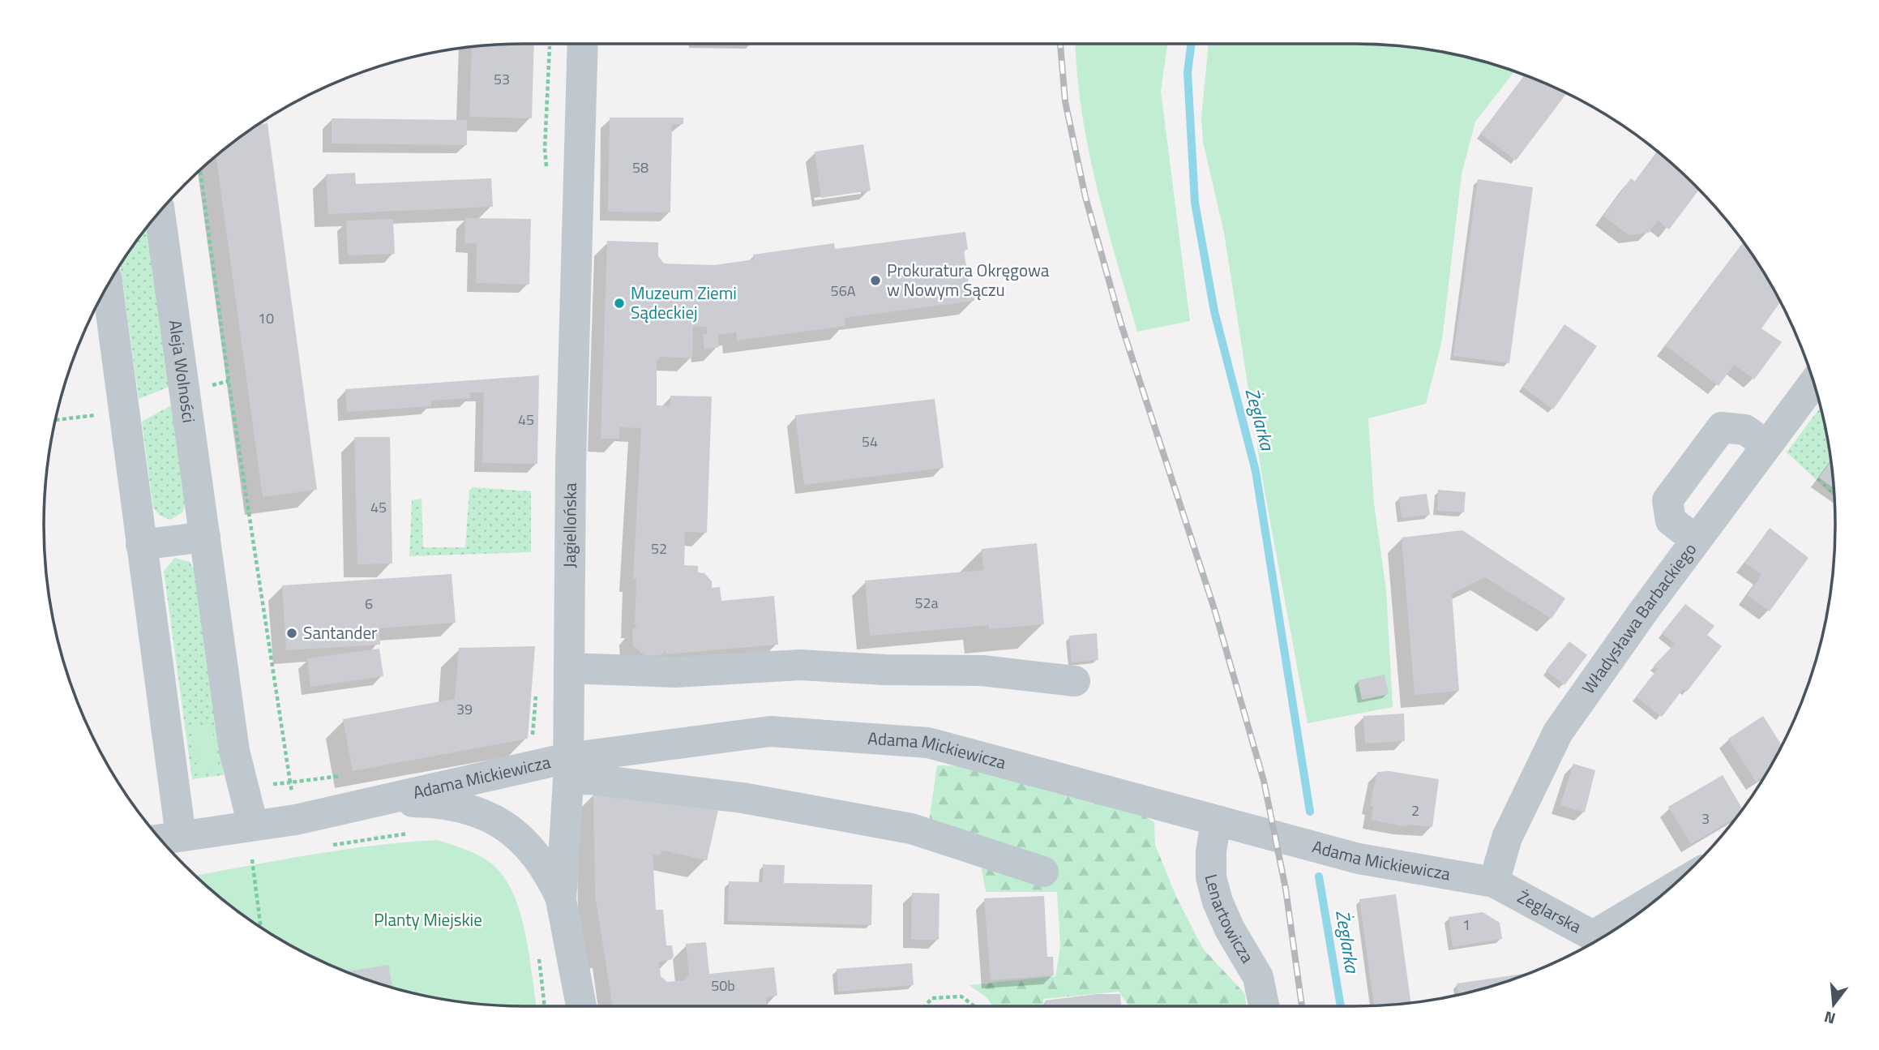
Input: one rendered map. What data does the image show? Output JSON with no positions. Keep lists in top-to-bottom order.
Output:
{
  "streets": {
    "street": [
      "Aleja Wolności",
      "Jagiellońska",
      "Władysława Barbackiego",
      "Adama Mickiewicza",
      "Żeglarska",
      "Lenartowicza"
    ]
  },
  "crossings": [
    ["Aleja Wolności", "Adama Mickiewicza"],
    ["Jagiellońska", "Adama Mickiewicza"],
    ["Władysława Barbackiego", "Adama Mickiewicza"],
    ["Władysława Barbackiego", "Żeglarska"],
    ["Adama Mickiewicza", "Żeglarska"],
    ["Adama Mickiewicza", "Lenartowicza"]
  ],
  "water": ["Żeglarka"],
  "parks": ["Planty Miejskie"],
  "places": ["Prokuratura Okręgowa w Nowym Sączu", "Muzeum Ziemi Sądeckiej", "Santander"],
  "house_numbers": [
    "53",
    "58",
    "56A",
    "10",
    "45",
    "54",
    "45",
    "52",
    "52a",
    "6",
    "39",
    "2",
    "3",
    "1",
    "50b"
  ],
  "north": "bottom"
}
